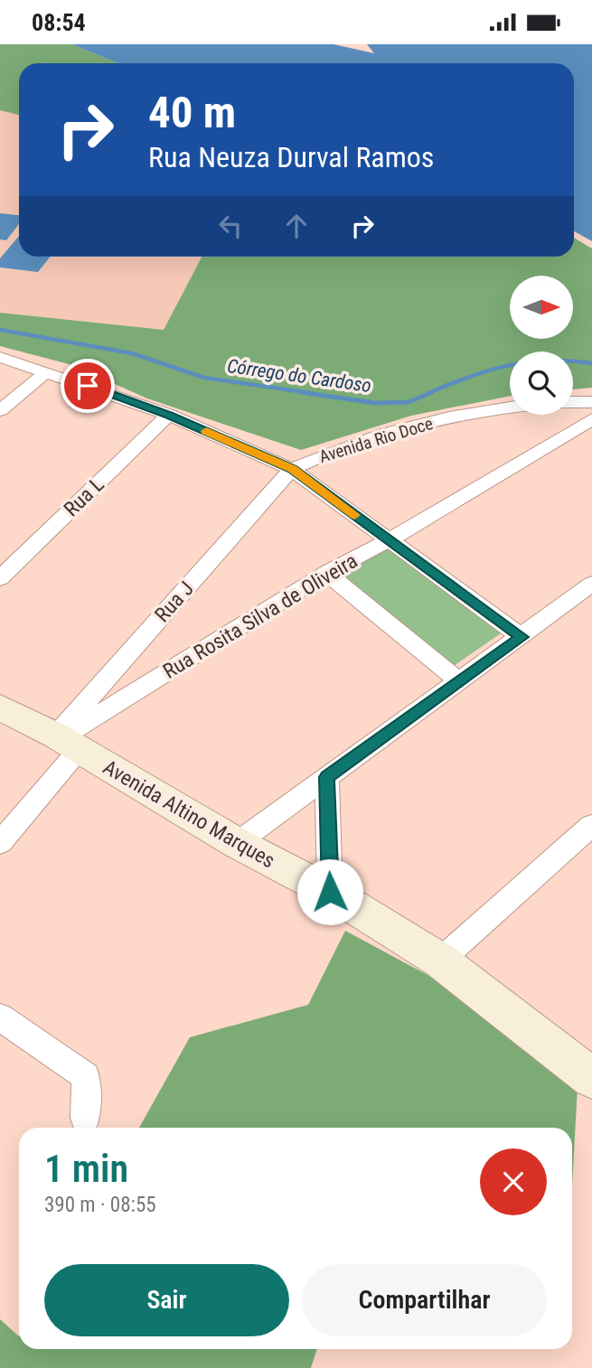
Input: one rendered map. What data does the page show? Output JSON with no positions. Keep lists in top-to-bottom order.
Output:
{
  "streets": {
    "main road": ["Avenida Altino Marques"],
    "street": [
      "Avenida Rio Doce",
      "Rua L",
      "Rua J",
      "Rua Rosita Silva de Oliveira"
    ]
  },
  "crossings": [
    ["Avenida Rio Doce", "Rua L"],
    ["Avenida Rio Doce", "Rua J"],
    ["Rua J", "Rua Rosita Silva de Oliveira"],
    ["Rua J", "Avenida Altino Marques"],
    ["Rua Rosita Silva de Oliveira", "Avenida Altino Marques"]
  ],
  "water": ["Córrego do Cardoso"],
  "north": "right",
  "page": {
    "status": "08:54",
    "turn": ["40 m", "Rua Neuza Durval Ramos"],
    "heading": ["1 min", "390 m · 08:55"],
    "buttons": ["Sair", "Compartilhar"]
  }
}
